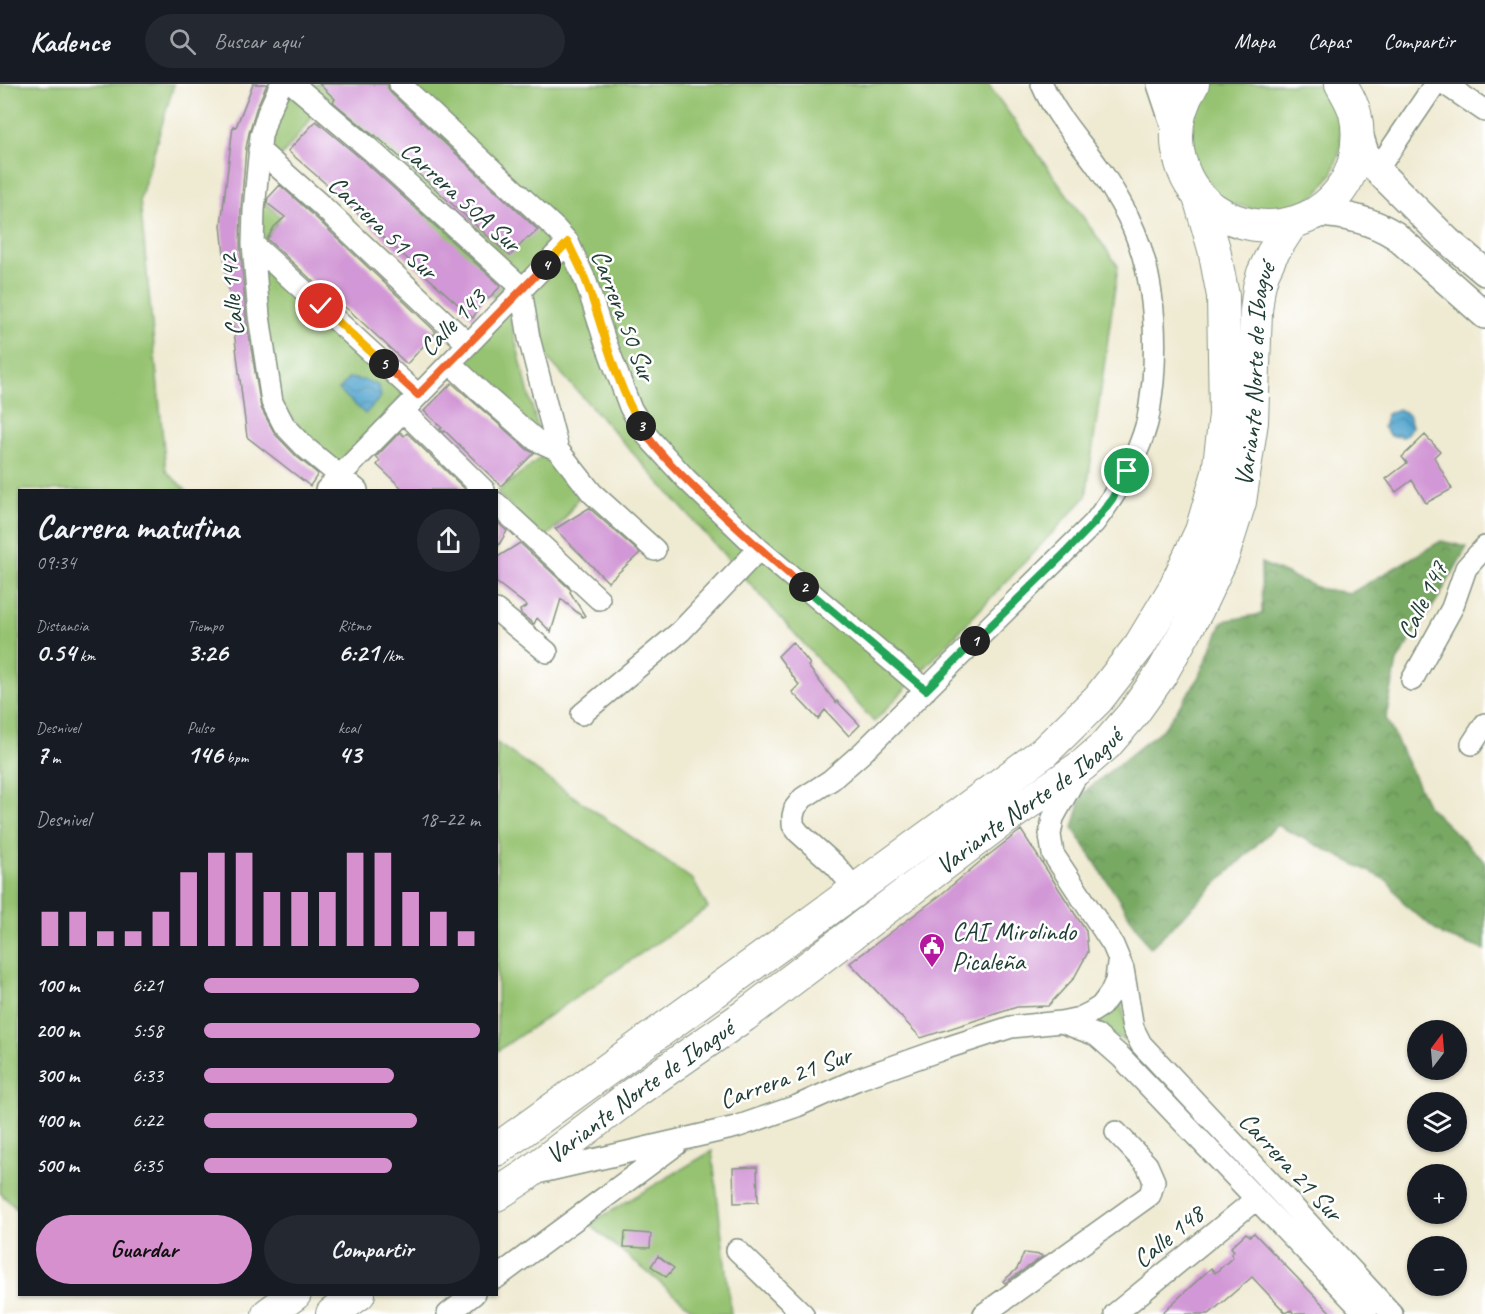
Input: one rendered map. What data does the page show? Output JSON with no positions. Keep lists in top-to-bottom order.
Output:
{
  "streets": {
    "highway": ["Variante Norte de Ibagué"],
    "street": [
      "Carrera 50A Sur",
      "Carrera 51 Sur",
      "Calle 142",
      "Carrera 50 Sur",
      "Calle 143",
      "Calle 147",
      "Carrera 21 Sur",
      "Calle 148"
    ]
  },
  "crossings": [
    ["Carrera 50A Sur", "Calle 143"],
    ["Carrera 51 Sur", "Calle 142"],
    ["Carrera 51 Sur", "Calle 143"],
    ["Calle 142", "Calle 143"],
    ["Carrera 50 Sur", "Calle 143"],
    ["Variante Norte de Ibagué", "Carrera 21 Sur"],
    ["Carrera 21 Sur", "Calle 148"]
  ],
  "places": {
    "public building": ["CAI Mirolindo Picaleña"]
  },
  "north": "top",
  "page": {
    "header": "Kadence",
    "search": "Buscar aquí",
    "nav": ["Mapa", "Capas", "Compartir"],
    "pins": [
      "4",
      "5",
      "3",
      "2",
      "1"
    ],
    "heading": ["Carrera matutina", "09:34"],
    "stats": [
      ["Distancia", "0.54 km"],
      ["Tiempo", "3:26"],
      ["Ritmo", "6:21 /km"],
      ["Desnivel", "7 m"],
      ["Pulso", "146 bpm"],
      ["kcal", "43"]
    ],
    "chart": ["Desnivel", "18–22 m"],
    "list": [
      {
        "name": "100 m",
        "note": "6:21"
      },
      {
        "name": "200 m",
        "note": "5:58"
      },
      {
        "name": "300 m",
        "note": "6:33"
      },
      {
        "name": "400 m",
        "note": "6:22"
      },
      {
        "name": "500 m",
        "note": "6:35"
      }
    ],
    "map_buttons": ["+", "−"],
    "buttons": ["Guardar", "Compartir"]
  }
}
